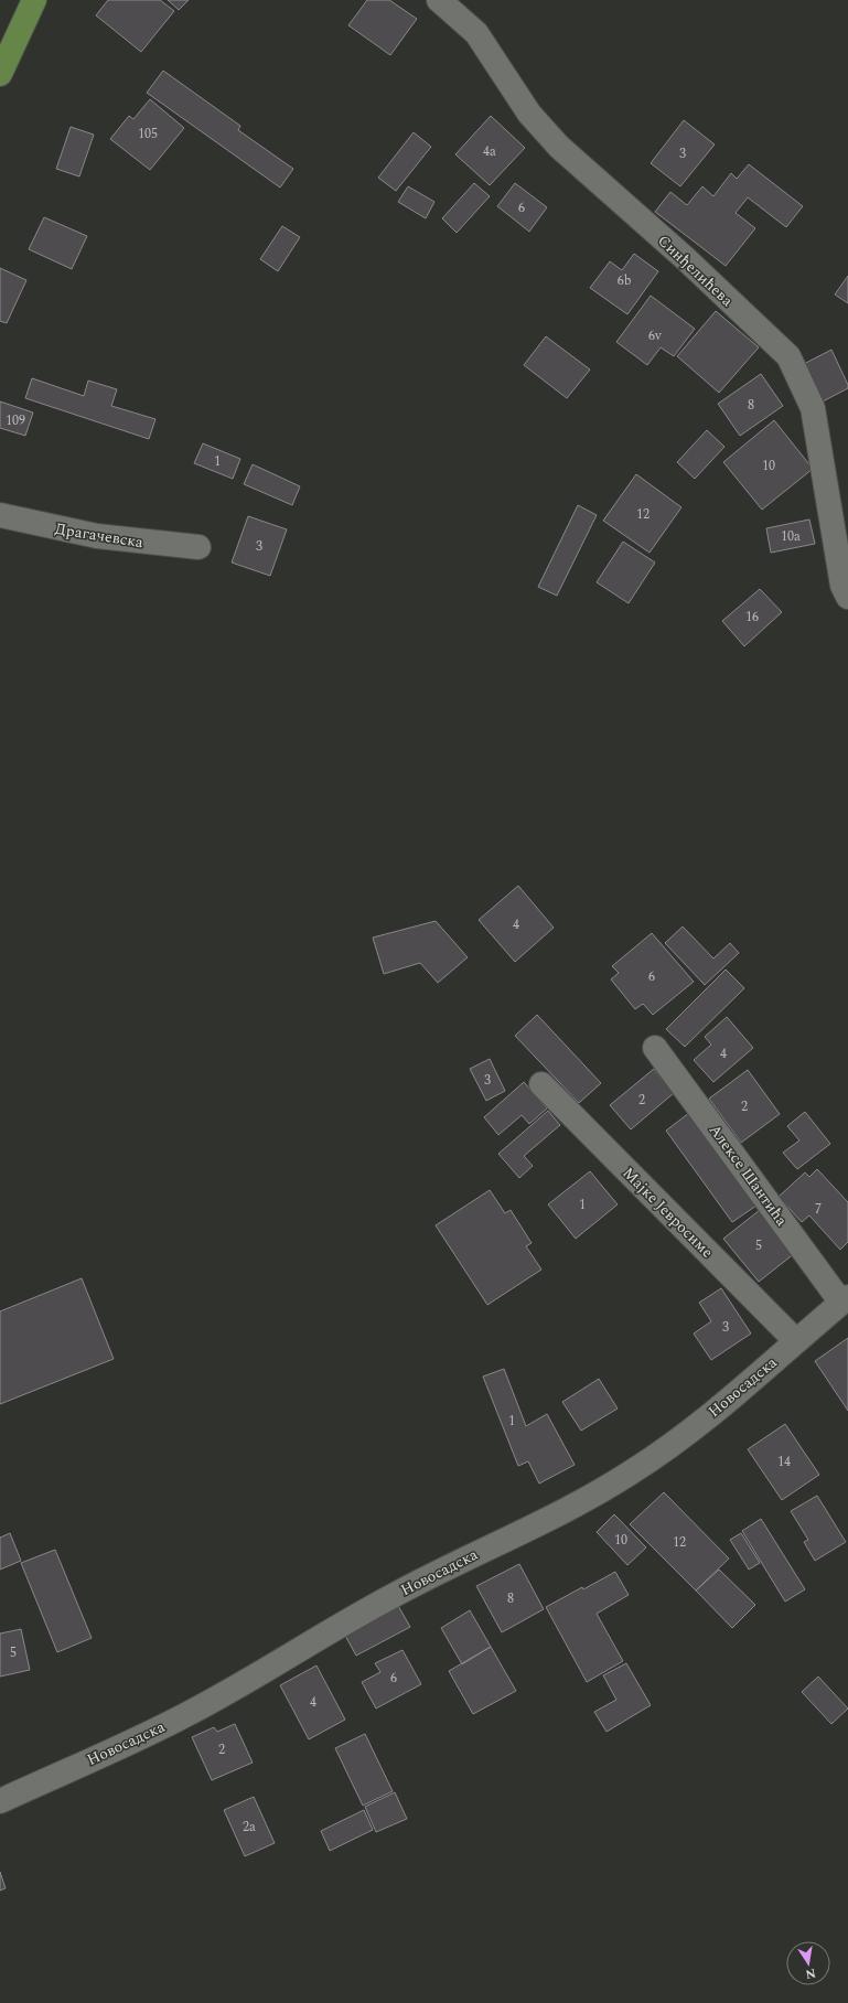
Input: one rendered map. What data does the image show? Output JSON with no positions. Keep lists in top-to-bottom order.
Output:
{
  "streets": {
    "street": [
      "Синђелићева",
      "Драгачевска",
      "Алексе Шантића",
      "Мајке Јевросиме",
      "Новосадска"
    ]
  },
  "crossings": [
    ["Алексе Шантића", "Новосадска"],
    ["Мајке Јевросиме", "Новосадска"]
  ],
  "house_numbers": [
    "105",
    "4a",
    "3",
    "6",
    "6b",
    "6v",
    "8",
    "109",
    "1",
    "10",
    "12",
    "10a",
    "3",
    "16",
    "4",
    "6",
    "4",
    "3",
    "2",
    "2",
    "1",
    "7",
    "5",
    "3",
    "1",
    "14",
    "10",
    "12",
    "8",
    "5",
    "6",
    "4",
    "2",
    "2a"
  ],
  "north": "bottom"
}
